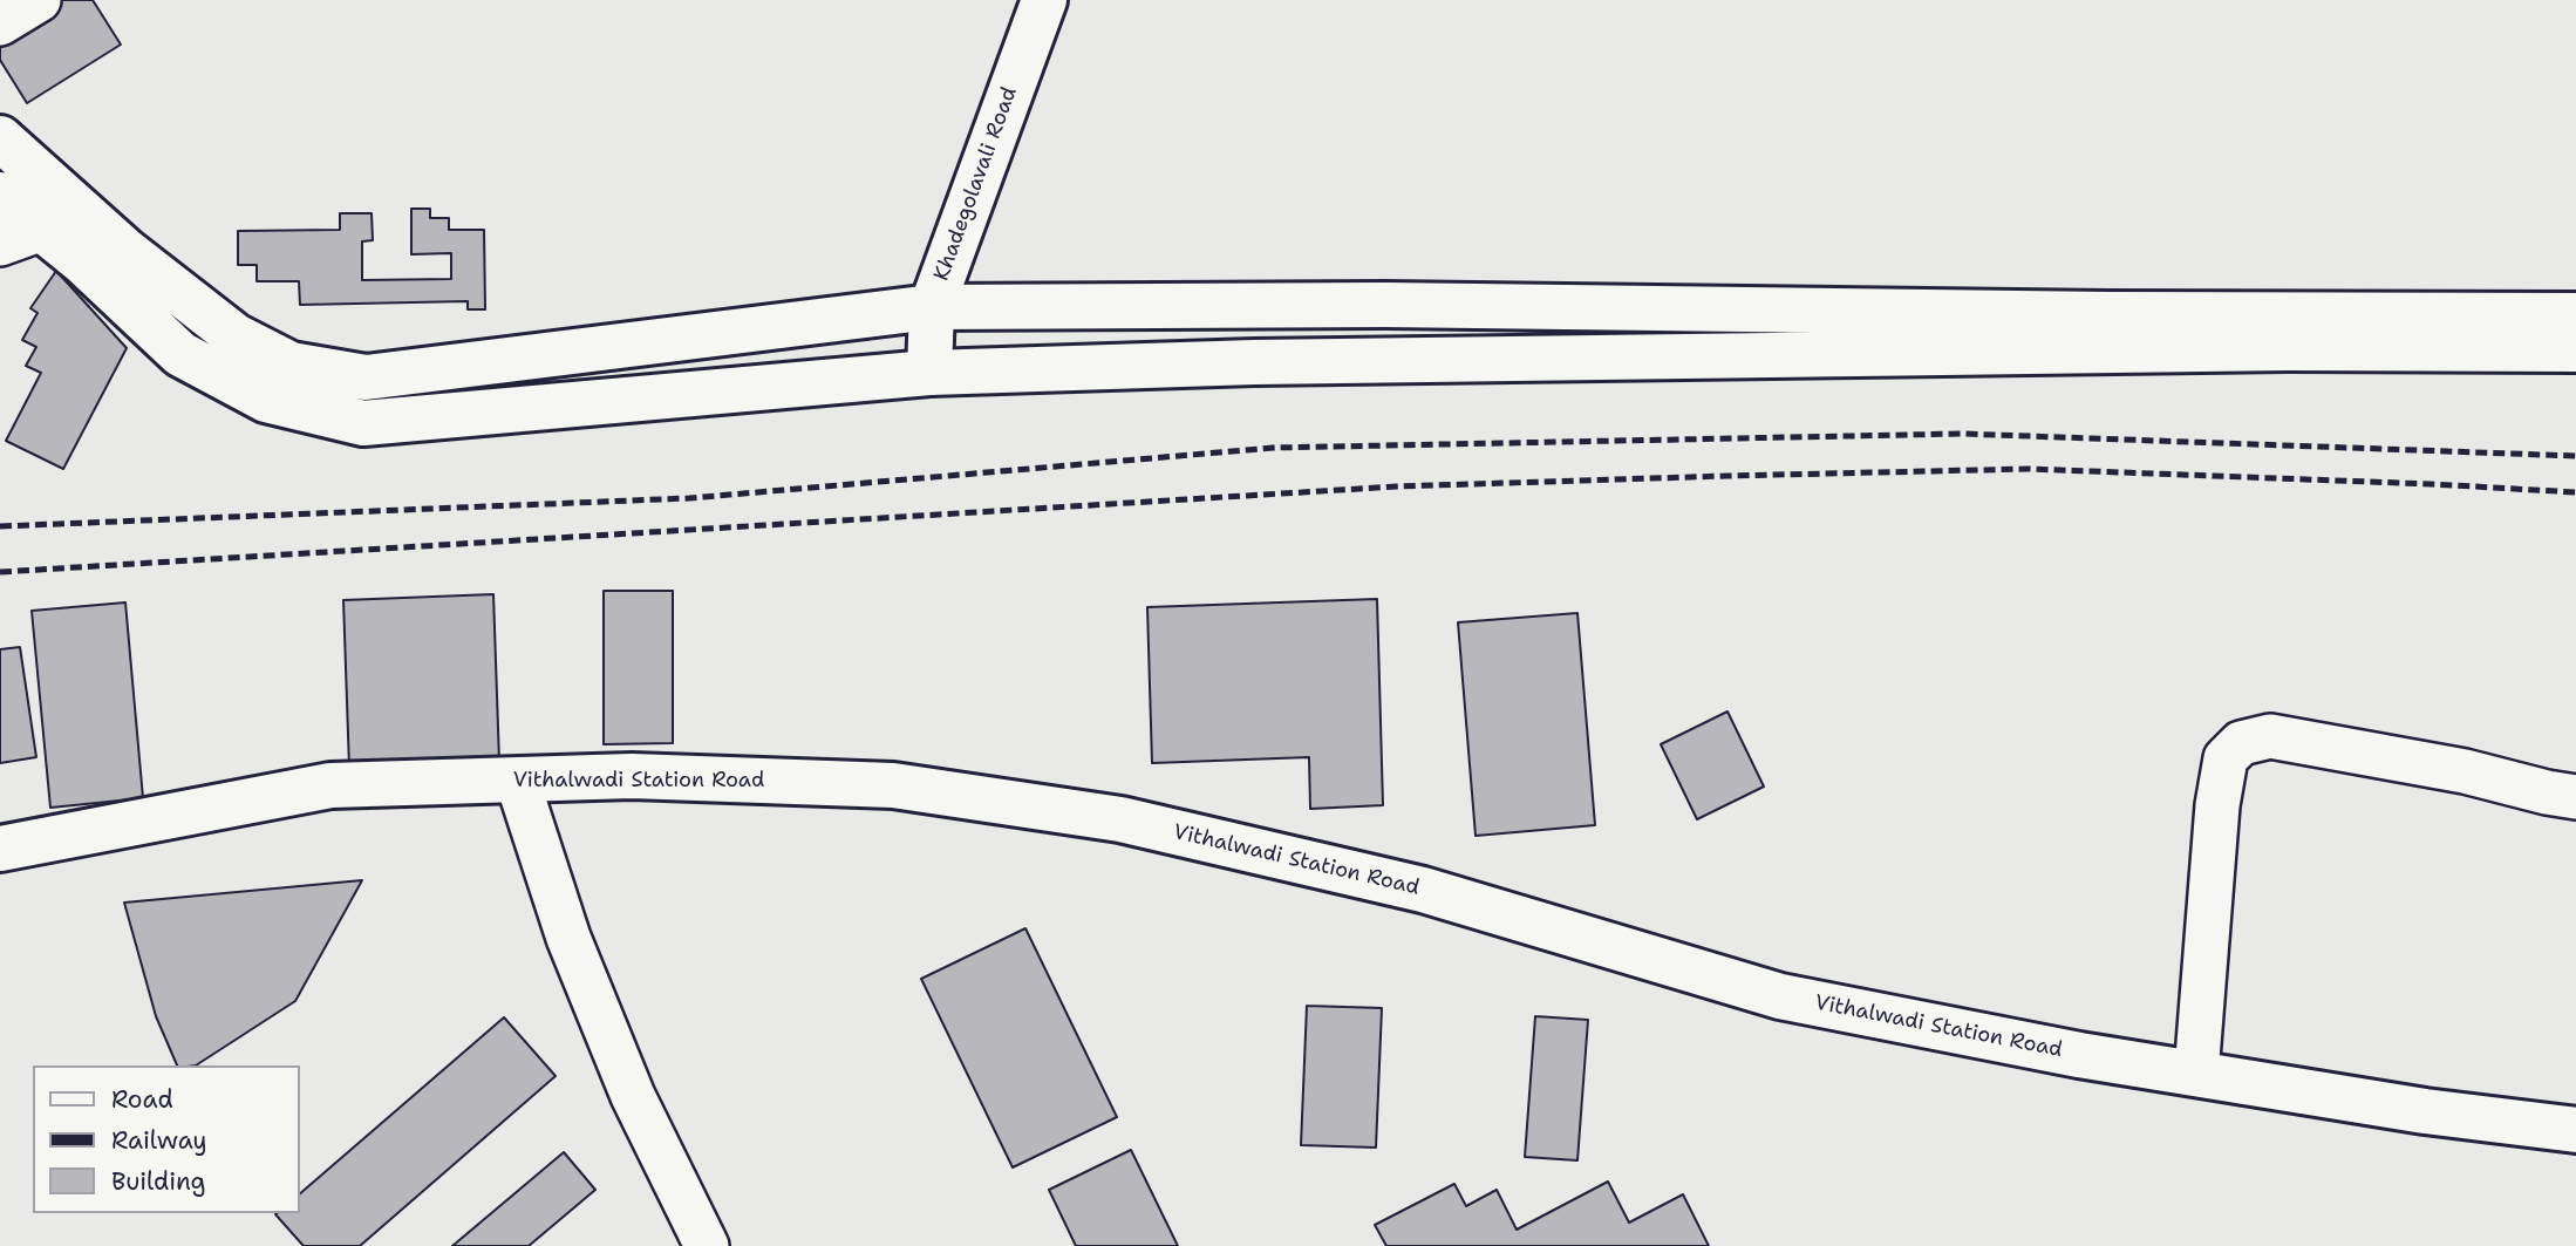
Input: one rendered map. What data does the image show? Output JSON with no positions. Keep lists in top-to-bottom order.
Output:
{
  "streets": {
    "main road": ["Khadegolavali Road", "Vithalwadi Station Road"]
  },
  "legend": ["Road", "Railway", "Building"]
}
